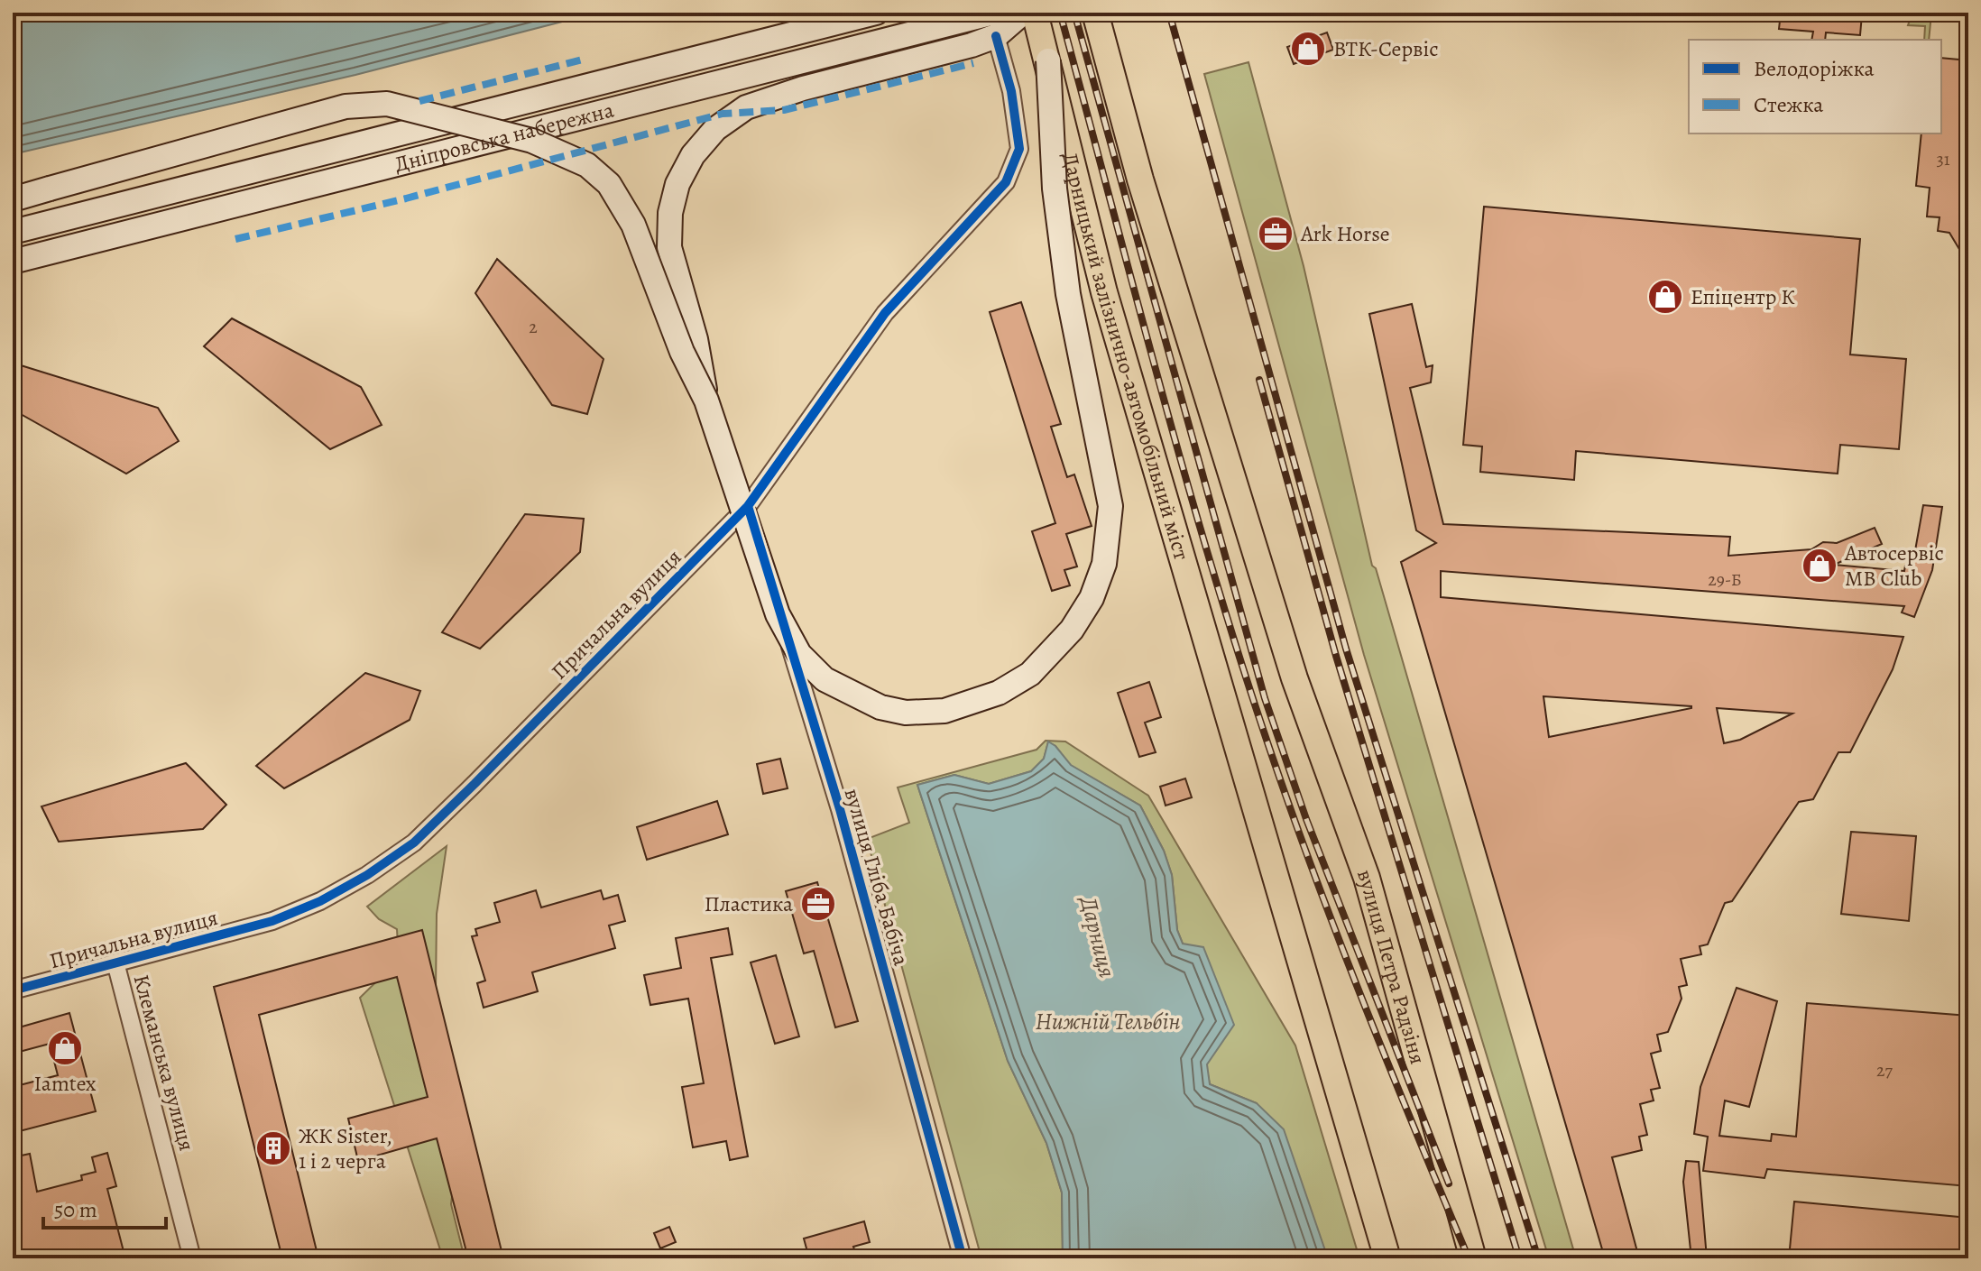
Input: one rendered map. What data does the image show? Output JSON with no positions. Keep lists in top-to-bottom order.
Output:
{
  "streets": {
    "main road": ["Дніпровська набережна", "Дарницький залізнично-автомобільний міст", "вулиця Петра Радзіня"],
    "street": ["Причальна вулиця", "вулиця Гліба Бабіча", "Клеманська вулиця"]
  },
  "crossings": [
    ["Дніпровська набережна", "Причальна вулиця"],
    ["Причальна вулиця", "вулиця Гліба Бабіча"],
    ["Причальна вулиця", "Клеманська вулиця"]
  ],
  "water": ["Дарниця", "Нижній Тельбін"],
  "places": {
    "shop": [
      "ВТК-Сервіс",
      "Епіцентр К",
      "Автосервіс MB Club",
      "Iamtex"
    ],
    "office": ["Ark Horse", "Пластика"],
    "building": ["ЖК Sister, 1 і 2 черга"]
  },
  "house_numbers": [
    "31",
    "2",
    "29-Б",
    "27"
  ],
  "legend": ["Велодоріжка", "Стежка"],
  "scale_bar": "50 m"
}
